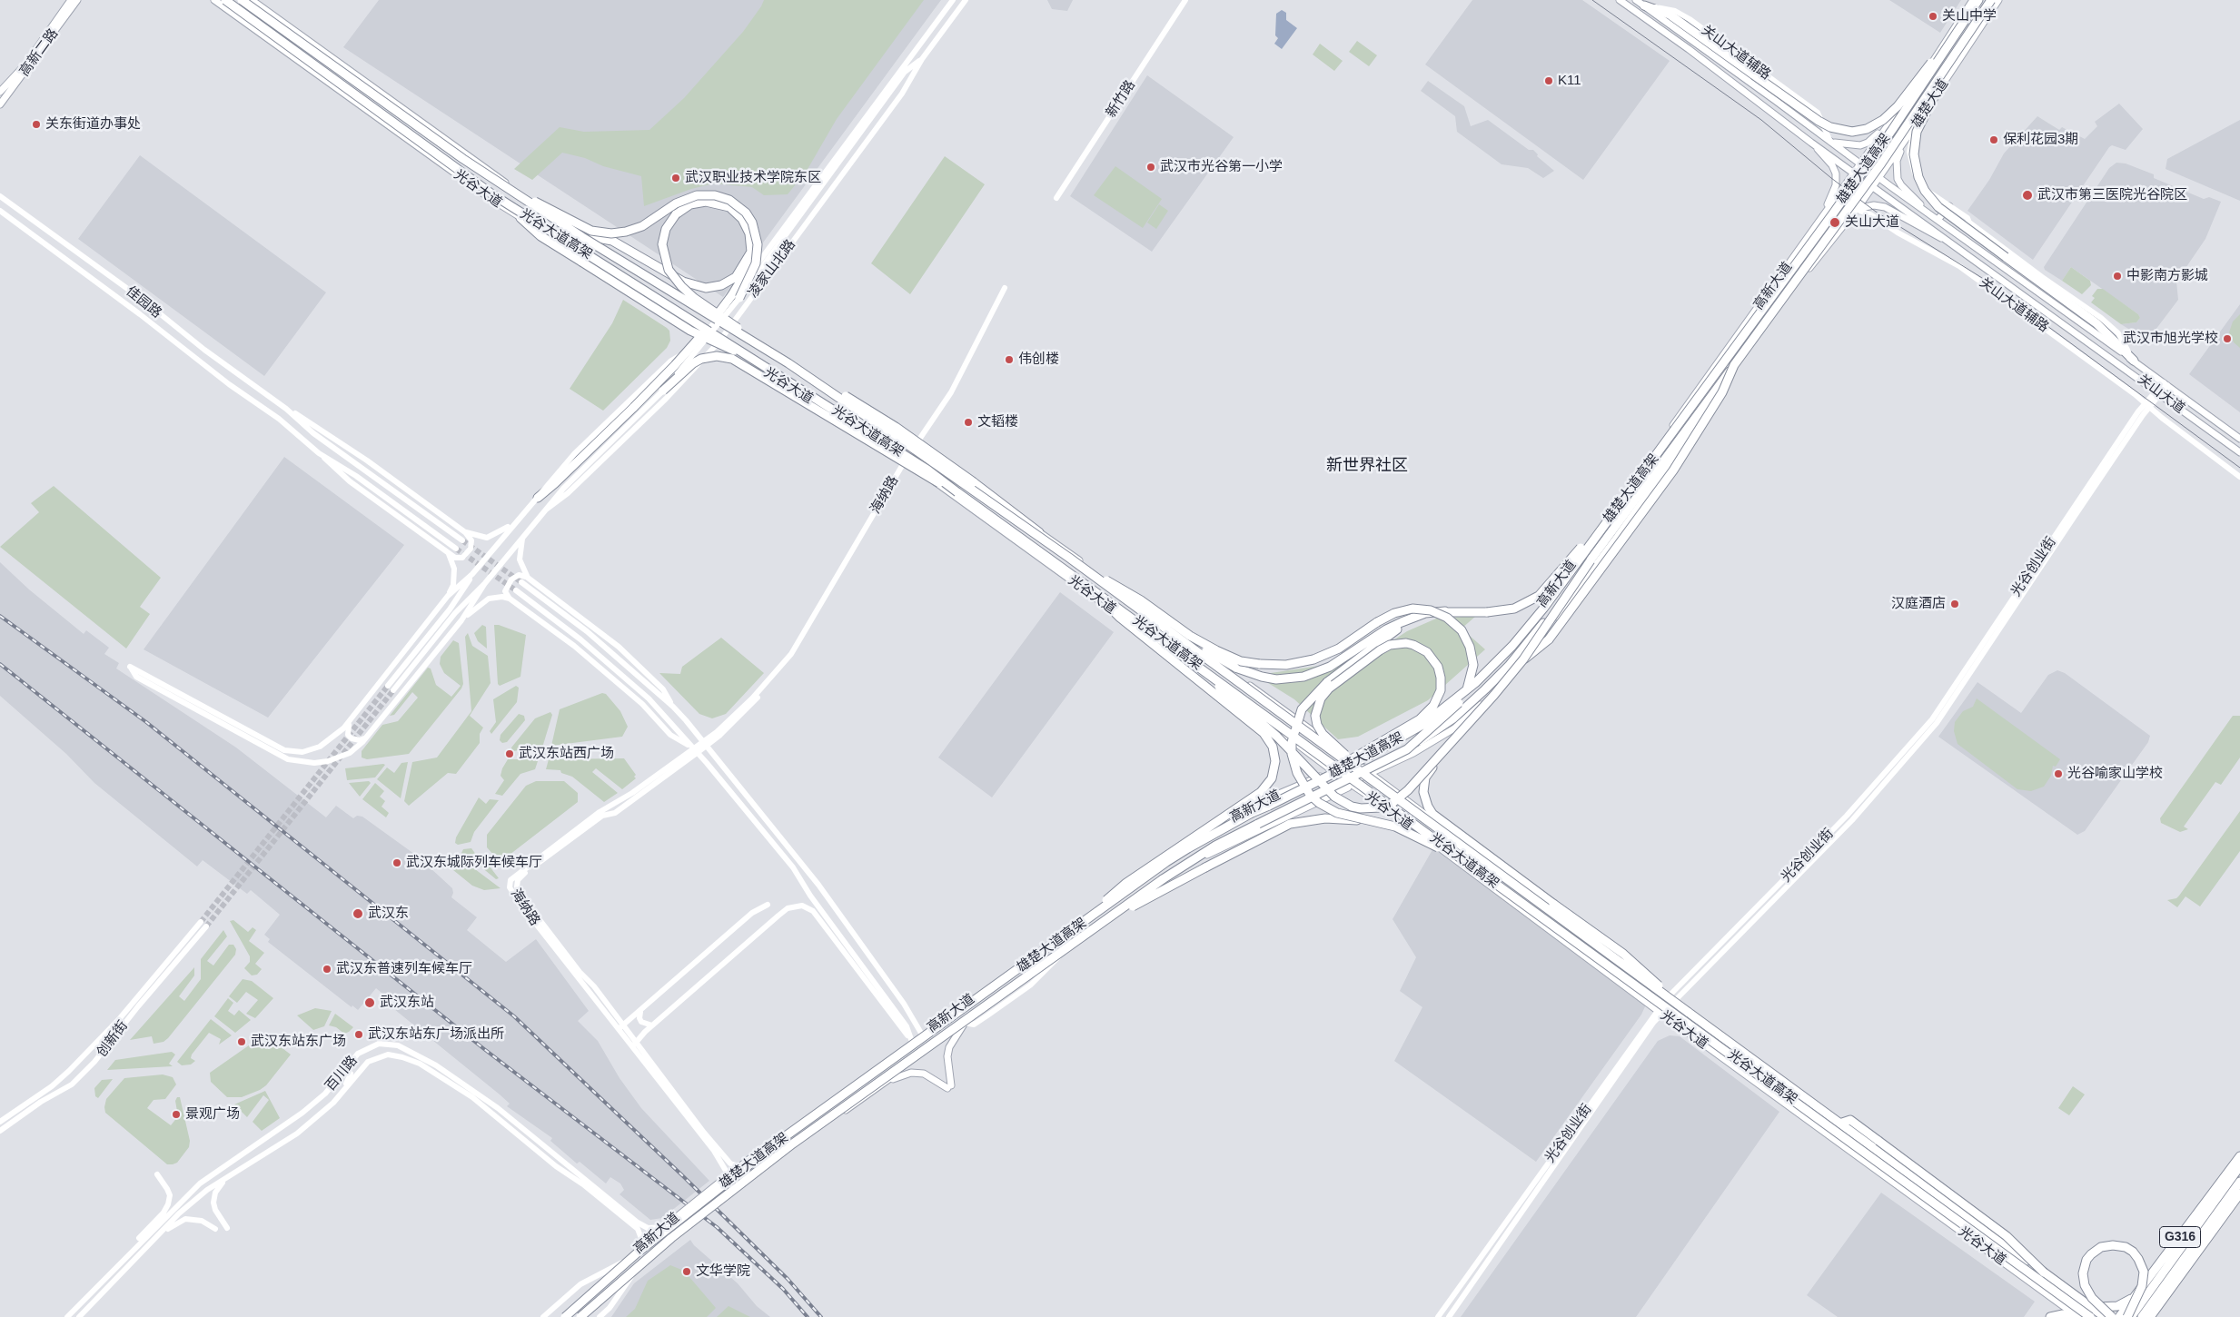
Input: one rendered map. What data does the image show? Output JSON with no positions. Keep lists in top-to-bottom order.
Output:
{
  "streets": {
    "highway": ["雄楚大道高架", "光谷大道高架", "G316"],
    "main road": [
      "高新二路",
      "关山大道辅路",
      "新竹路",
      "雄楚大道",
      "光谷大道",
      "凌家山北路",
      "高新大道",
      "佳园路",
      "关山大道",
      "海纳路",
      "光谷创业街",
      "创新街",
      "百川路"
    ]
  },
  "crossings": [
    ["关山大道辅路", "雄楚大道"],
    ["关山大道辅路", "高新大道"],
    ["关山大道辅路", "关山大道"],
    ["关山大道辅路", "光谷创业街"],
    ["雄楚大道", "高新大道"],
    ["雄楚大道", "关山大道"],
    ["雄楚大道高架", "高新大道"],
    ["光谷大道", "凌家山北路"],
    ["光谷大道", "高新大道"],
    ["光谷大道", "海纳路"],
    ["光谷大道", "光谷创业街"],
    ["高新大道", "海纳路"],
    ["高新大道", "百川路"],
    ["关山大道", "光谷创业街"]
  ],
  "districts": ["新世界社区"],
  "places": [
    "关山中学",
    "K11",
    "关东街道办事处",
    "保利花园3期",
    "武汉市光谷第一小学",
    "武汉职业技术学院东区",
    "武汉市第三医院光谷院区",
    "关山大道",
    "中影南方影城",
    "武汉市旭光学校",
    "伟创楼",
    "文韬楼",
    "汉庭酒店",
    "武汉东站西广场",
    "光谷喻家山学校",
    "武汉东城际列车候车厅",
    "武汉东",
    "武汉东普速列车候车厅",
    "武汉东站",
    "武汉东站东广场派出所",
    "武汉东站东广场",
    "景观广场",
    "文华学院"
  ]
}
